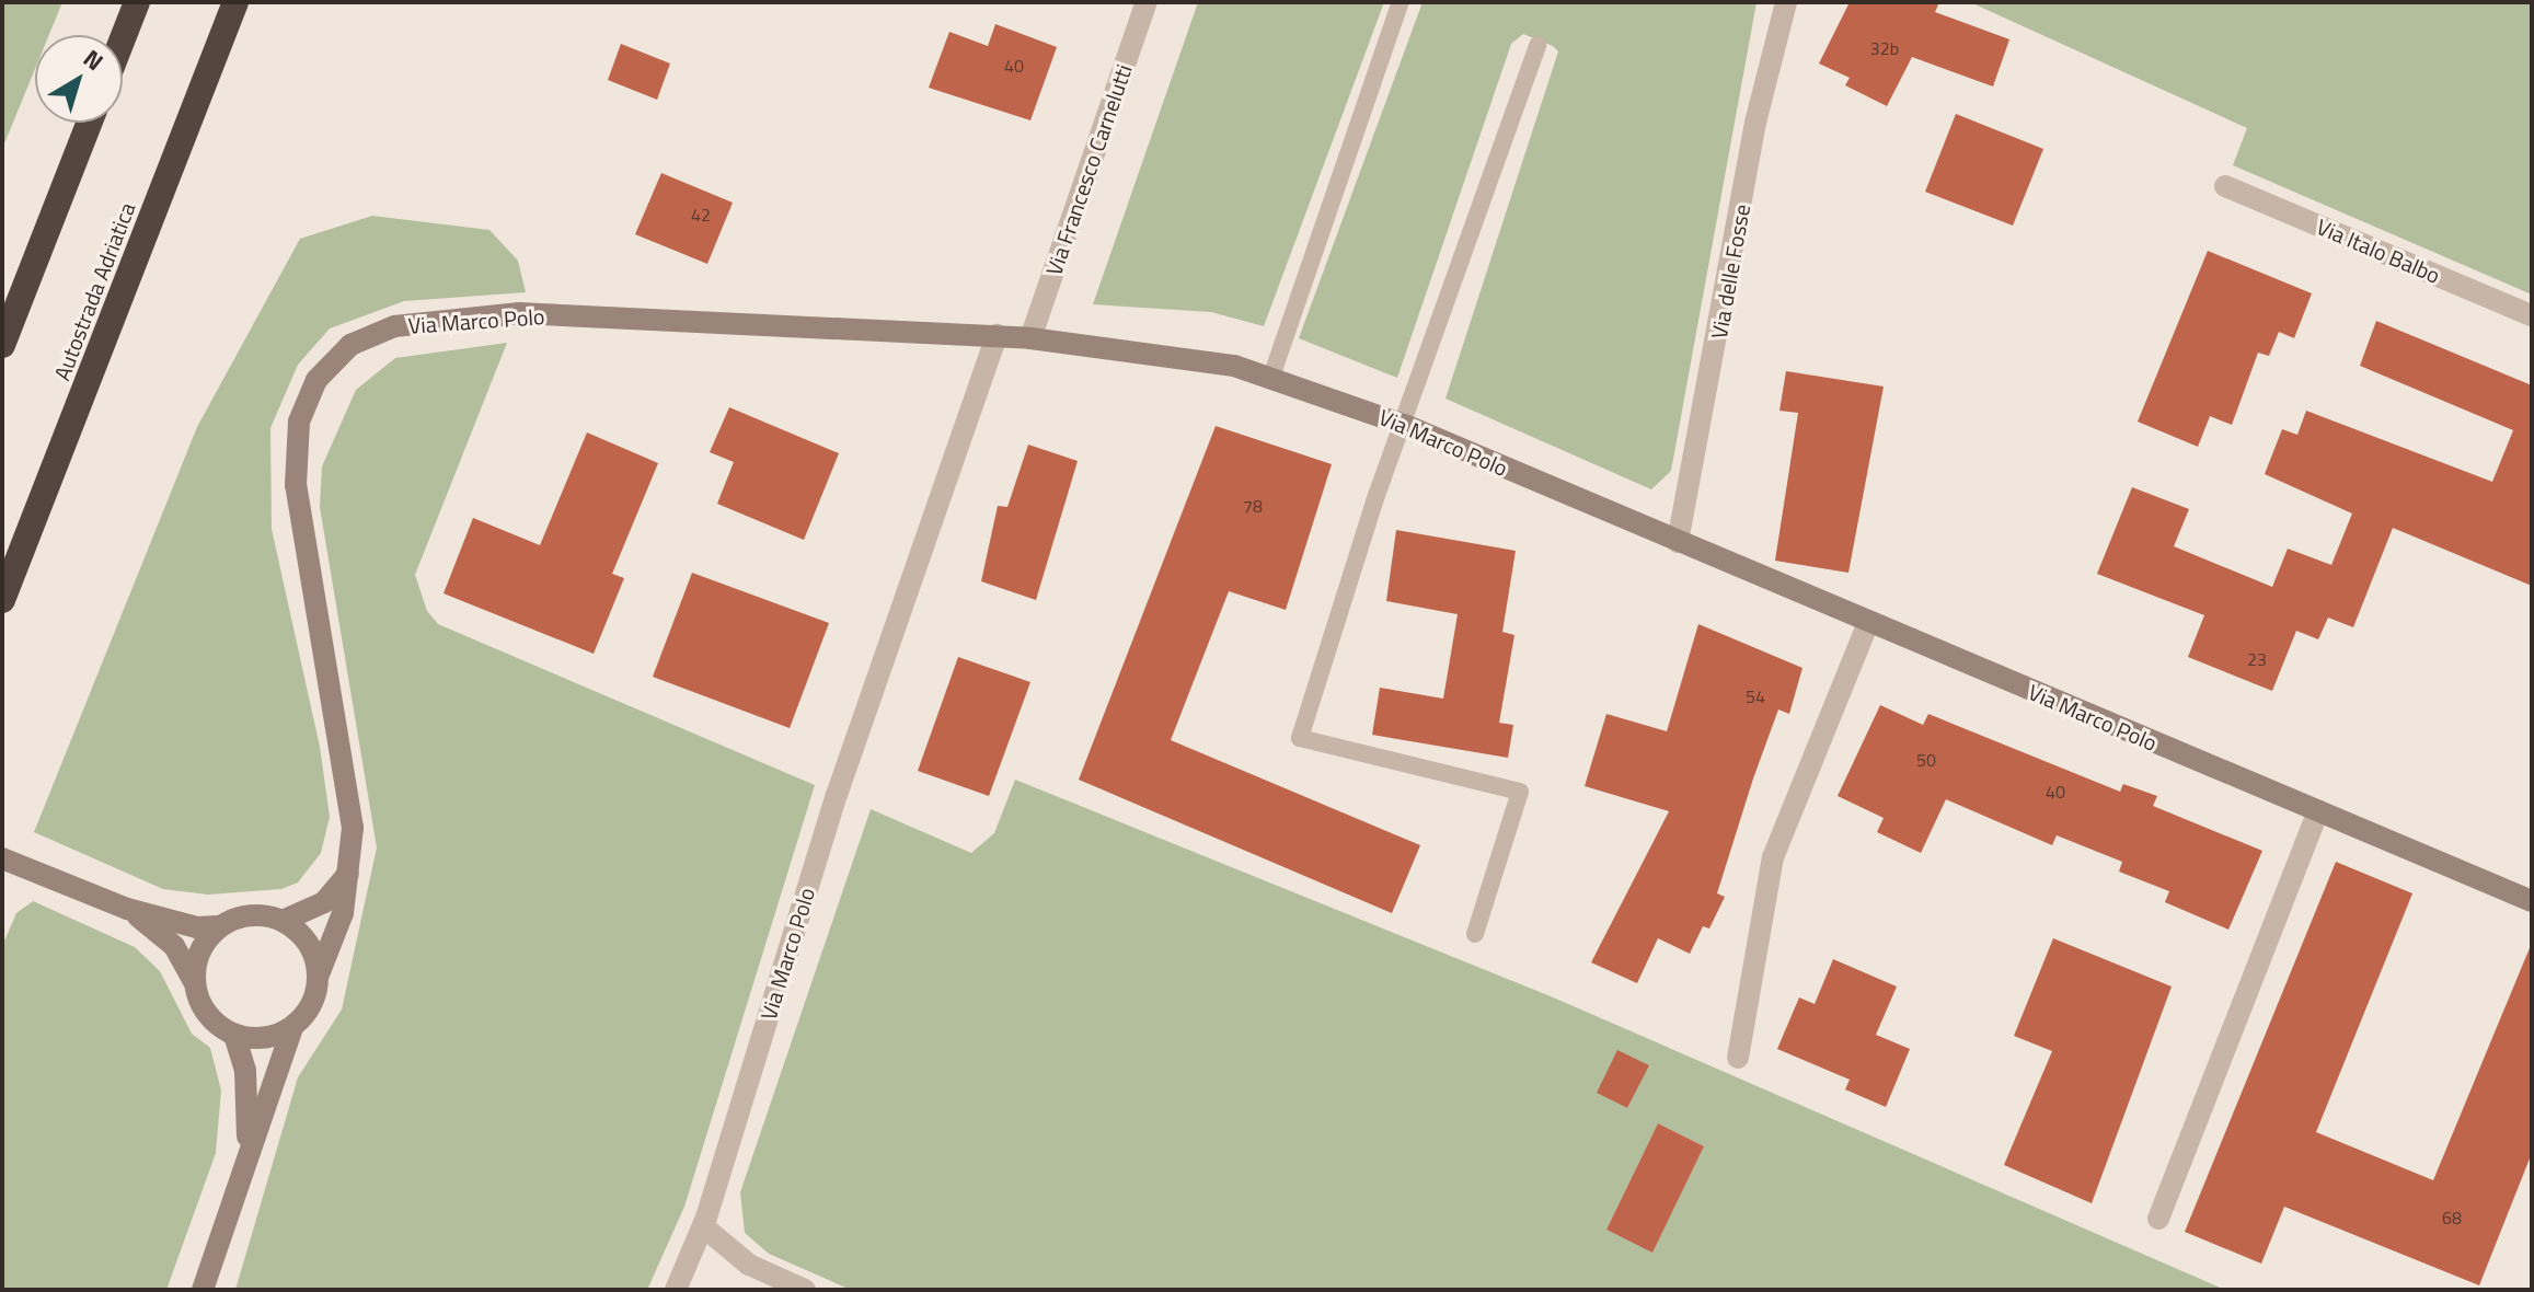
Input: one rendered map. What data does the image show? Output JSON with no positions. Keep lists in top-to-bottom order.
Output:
{
  "streets": {
    "highway": ["Autostrada Adriatica"],
    "street": [
      "Via Francesco Carnelutti",
      "Via Italo Balbo",
      "Via delle Fosse",
      "Via Marco Polo"
    ]
  },
  "crossings": [
    ["Via Francesco Carnelutti", "Via Marco Polo"],
    ["Via delle Fosse", "Via Marco Polo"]
  ],
  "house_numbers": [
    "32b",
    "40",
    "42",
    "78",
    "23",
    "54",
    "50",
    "40",
    "68"
  ],
  "north": "top right"
}
